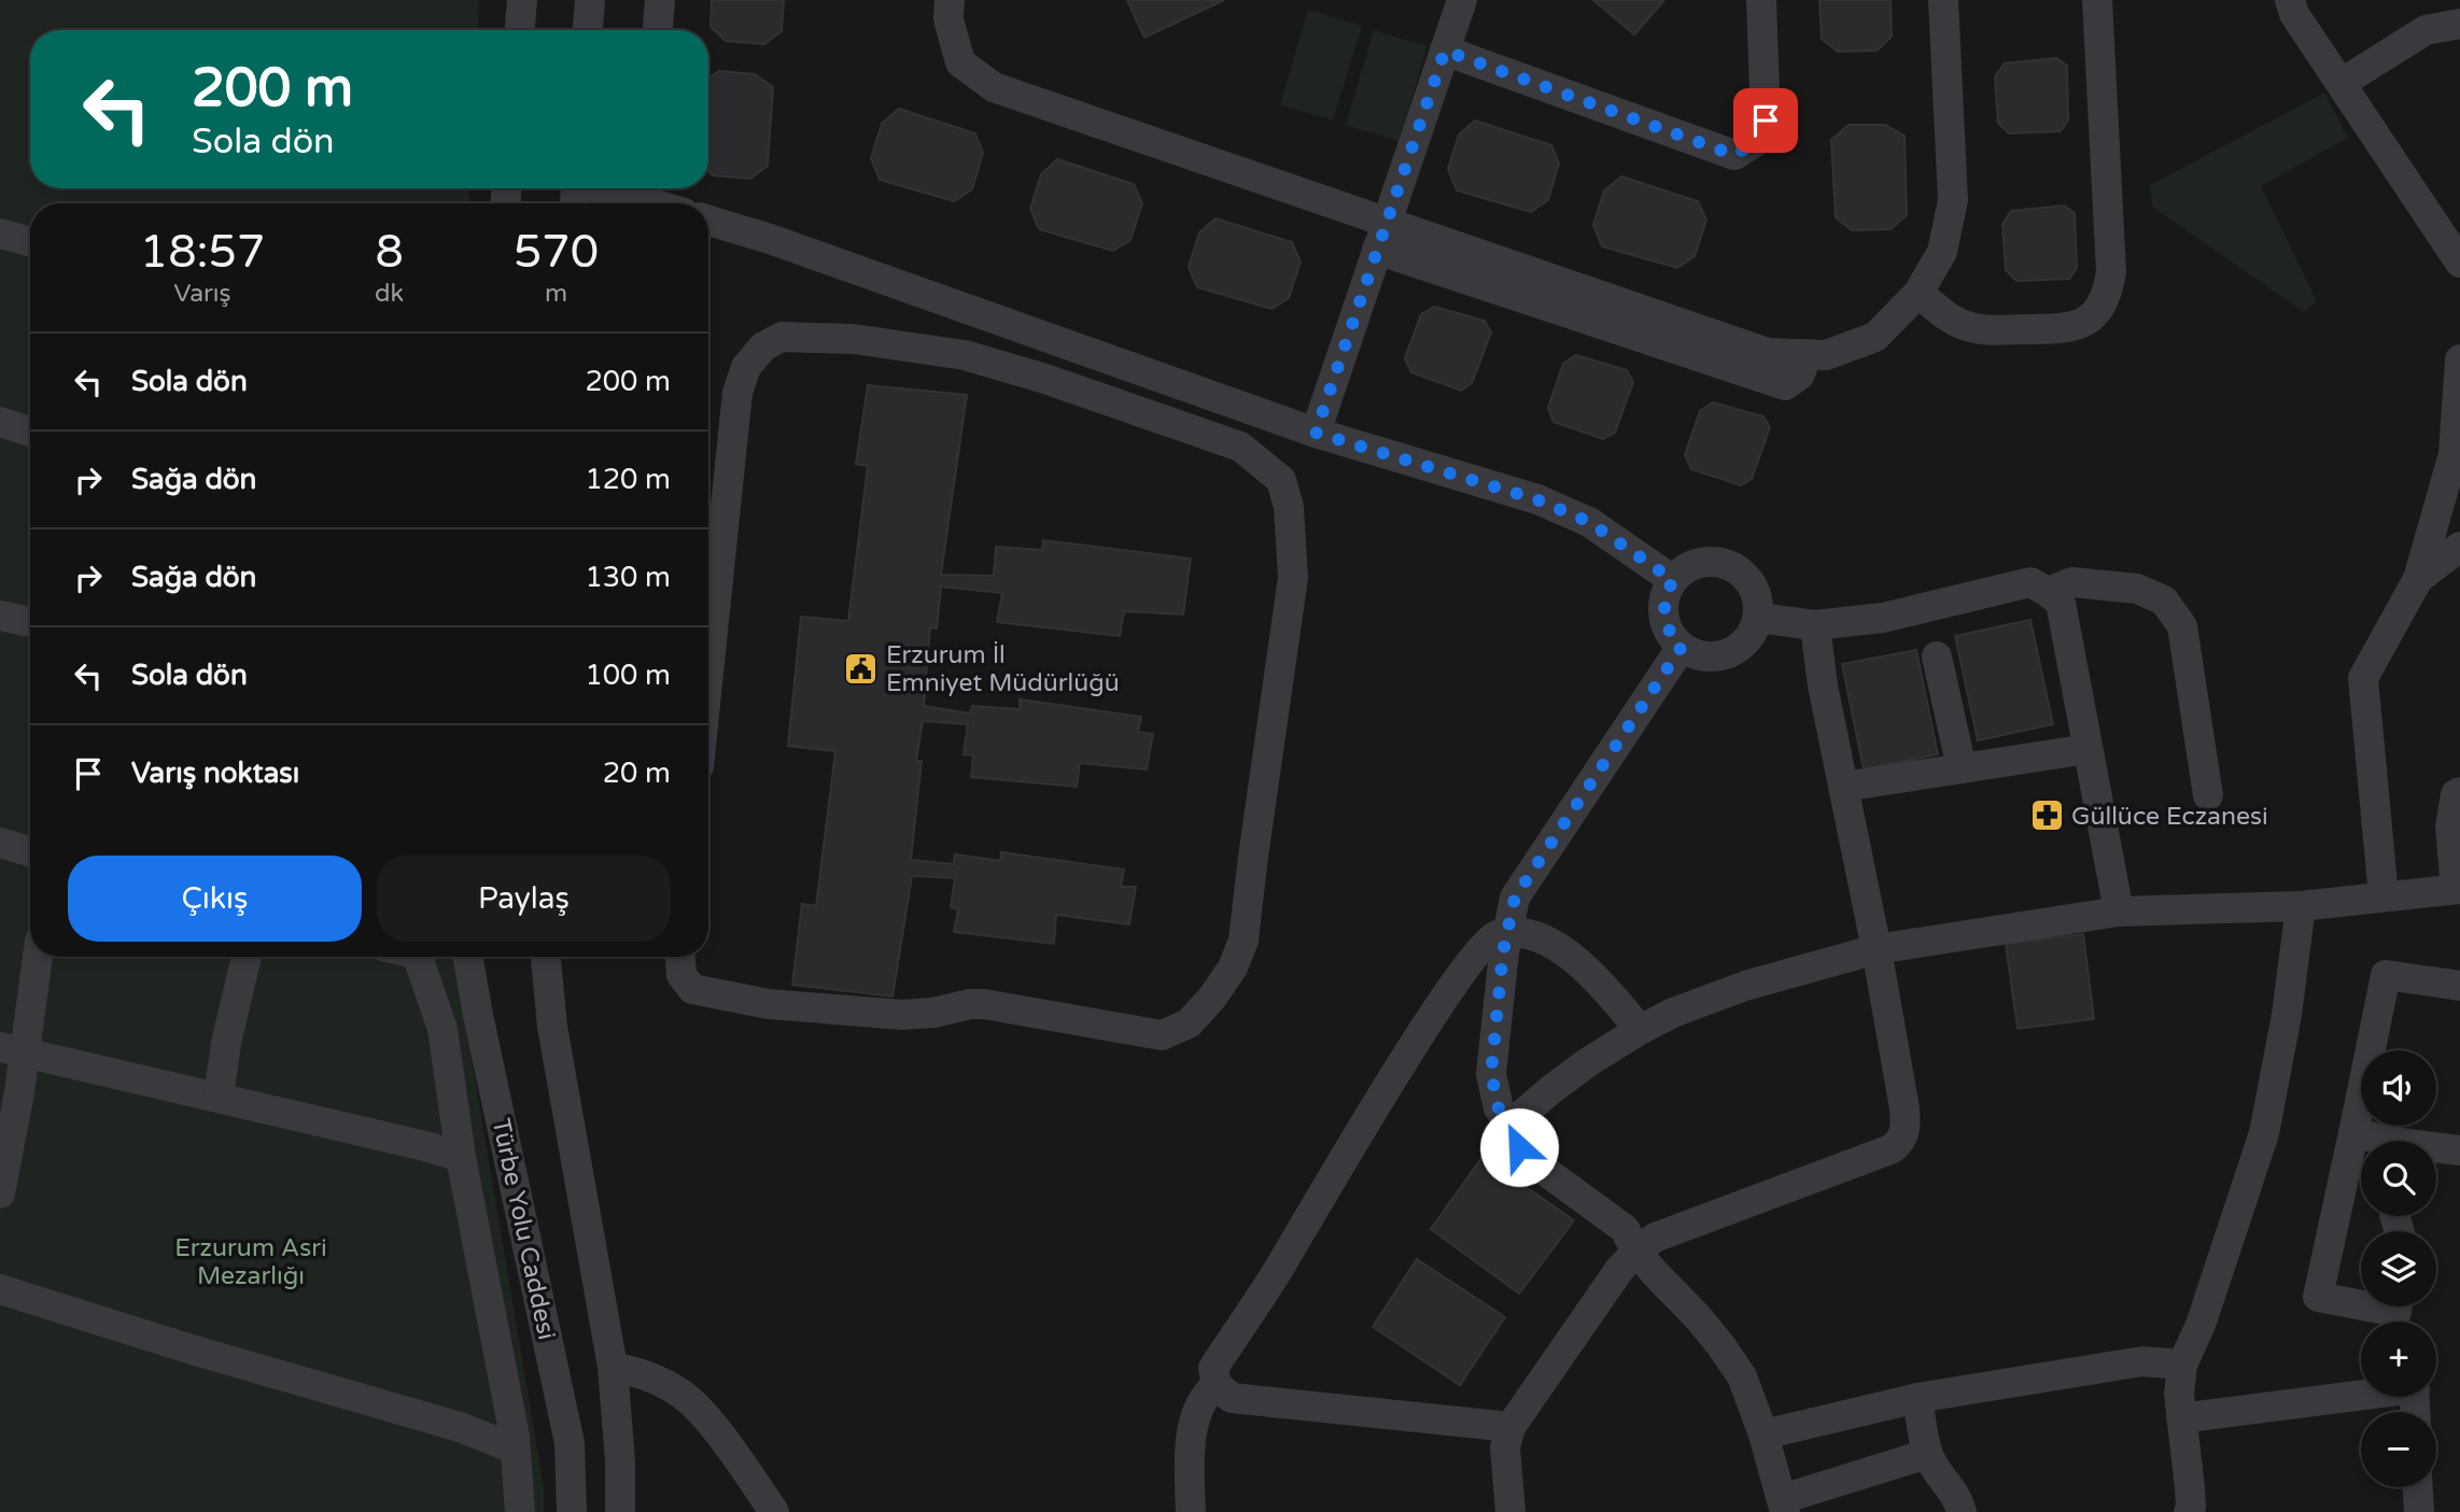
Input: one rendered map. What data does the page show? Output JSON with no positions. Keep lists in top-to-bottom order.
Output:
{
  "streets": {
    "street": ["Türbe Yolu Caddesi"]
  },
  "parks": ["Erzurum Asri Mezarlığı"],
  "places": {
    "public building": ["Erzurum İl Emniyet Müdürlüğü"],
    "pharmacy": ["Güllüce Eczanesi"]
  },
  "page": {
    "turn": ["200 m", "Sola dön"],
    "eta": [
      "18:57",
      "Varış",
      "8",
      "dk",
      "570",
      "m"
    ],
    "list": [
      {
        "name": "Sola dön",
        "value": "200 m"
      },
      {
        "name": "Sağa dön",
        "value": "120 m"
      },
      {
        "name": "Sağa dön",
        "value": "130 m"
      },
      {
        "name": "Sola dön",
        "value": "100 m"
      },
      {
        "name": "Varış noktası",
        "value": "20 m"
      }
    ],
    "buttons": ["Çıkış", "Paylaş"],
    "map_buttons": ["+", "−"]
  }
}
